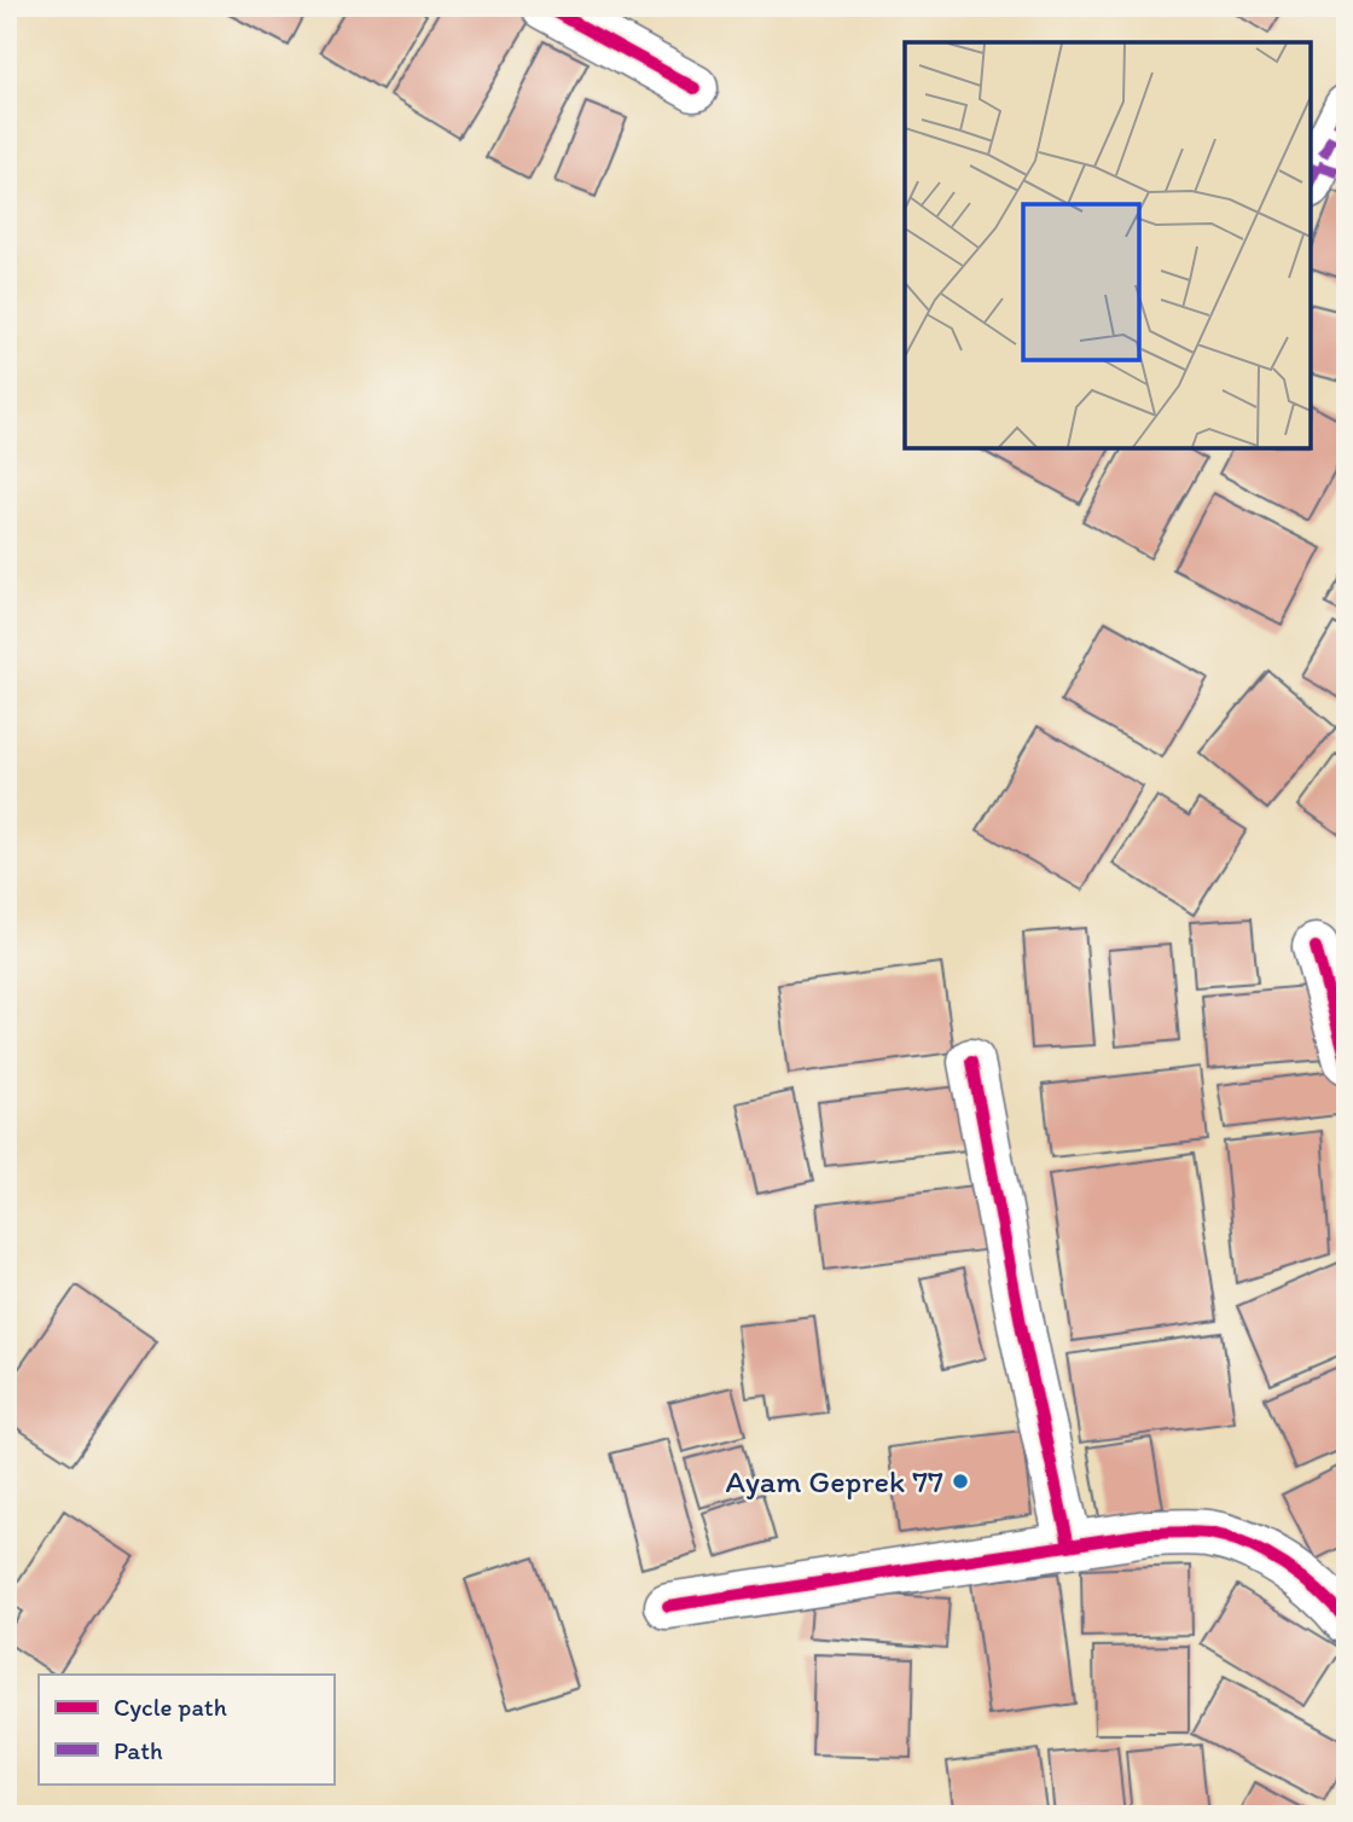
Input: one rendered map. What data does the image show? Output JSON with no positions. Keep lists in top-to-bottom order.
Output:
{
  "places": ["Ayam Geprek 77"],
  "legend": ["Cycle path", "Path"]
}
